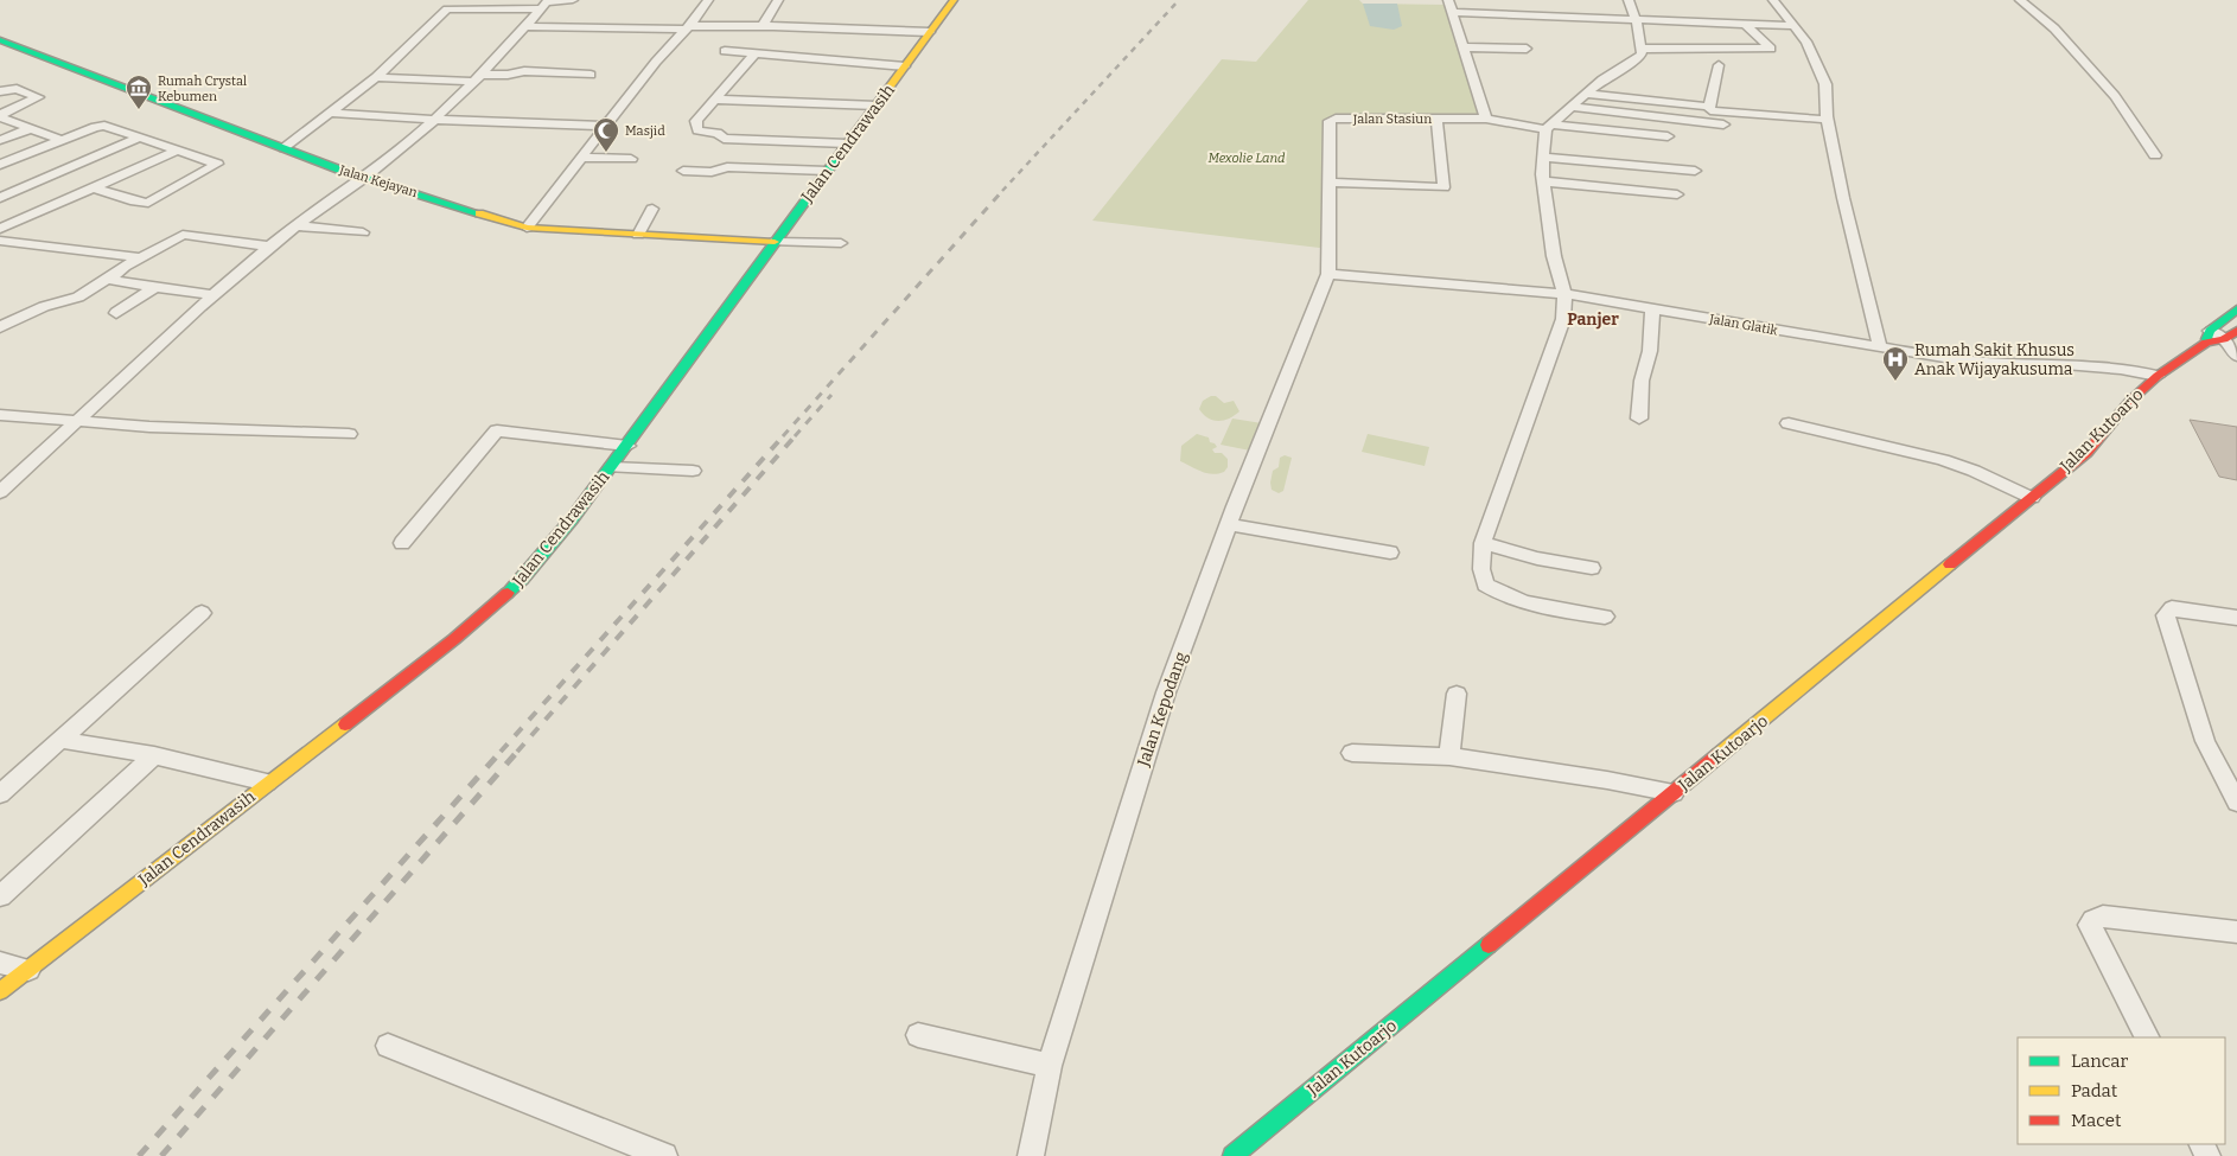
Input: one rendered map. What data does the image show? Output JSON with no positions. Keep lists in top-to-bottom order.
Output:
{
  "streets": {
    "main road": ["Jalan Cendrawasih", "Jalan Kejayan", "Jalan Kutoarjo"],
    "street": ["Jalan Stasiun", "Jalan Glatik", "Jalan Kepodang"]
  },
  "crossings": [
    ["Jalan Stasiun", "Jalan Glatik"],
    ["Jalan Stasiun", "Jalan Kepodang"],
    ["Jalan Cendrawasih", "Jalan Kejayan"],
    ["Jalan Glatik", "Jalan Kutoarjo"],
    ["Jalan Glatik", "Jalan Kepodang"]
  ],
  "districts": ["Panjer"],
  "parks": ["Mexolie Land"],
  "places": {
    "museum": ["Rumah Crystal Kebumen"],
    "mosque": ["Masjid"],
    "hospital": ["Rumah Sakit Khusus Anak Wijayakusuma"]
  },
  "legend": ["Lancar", "Padat", "Macet"]
}
